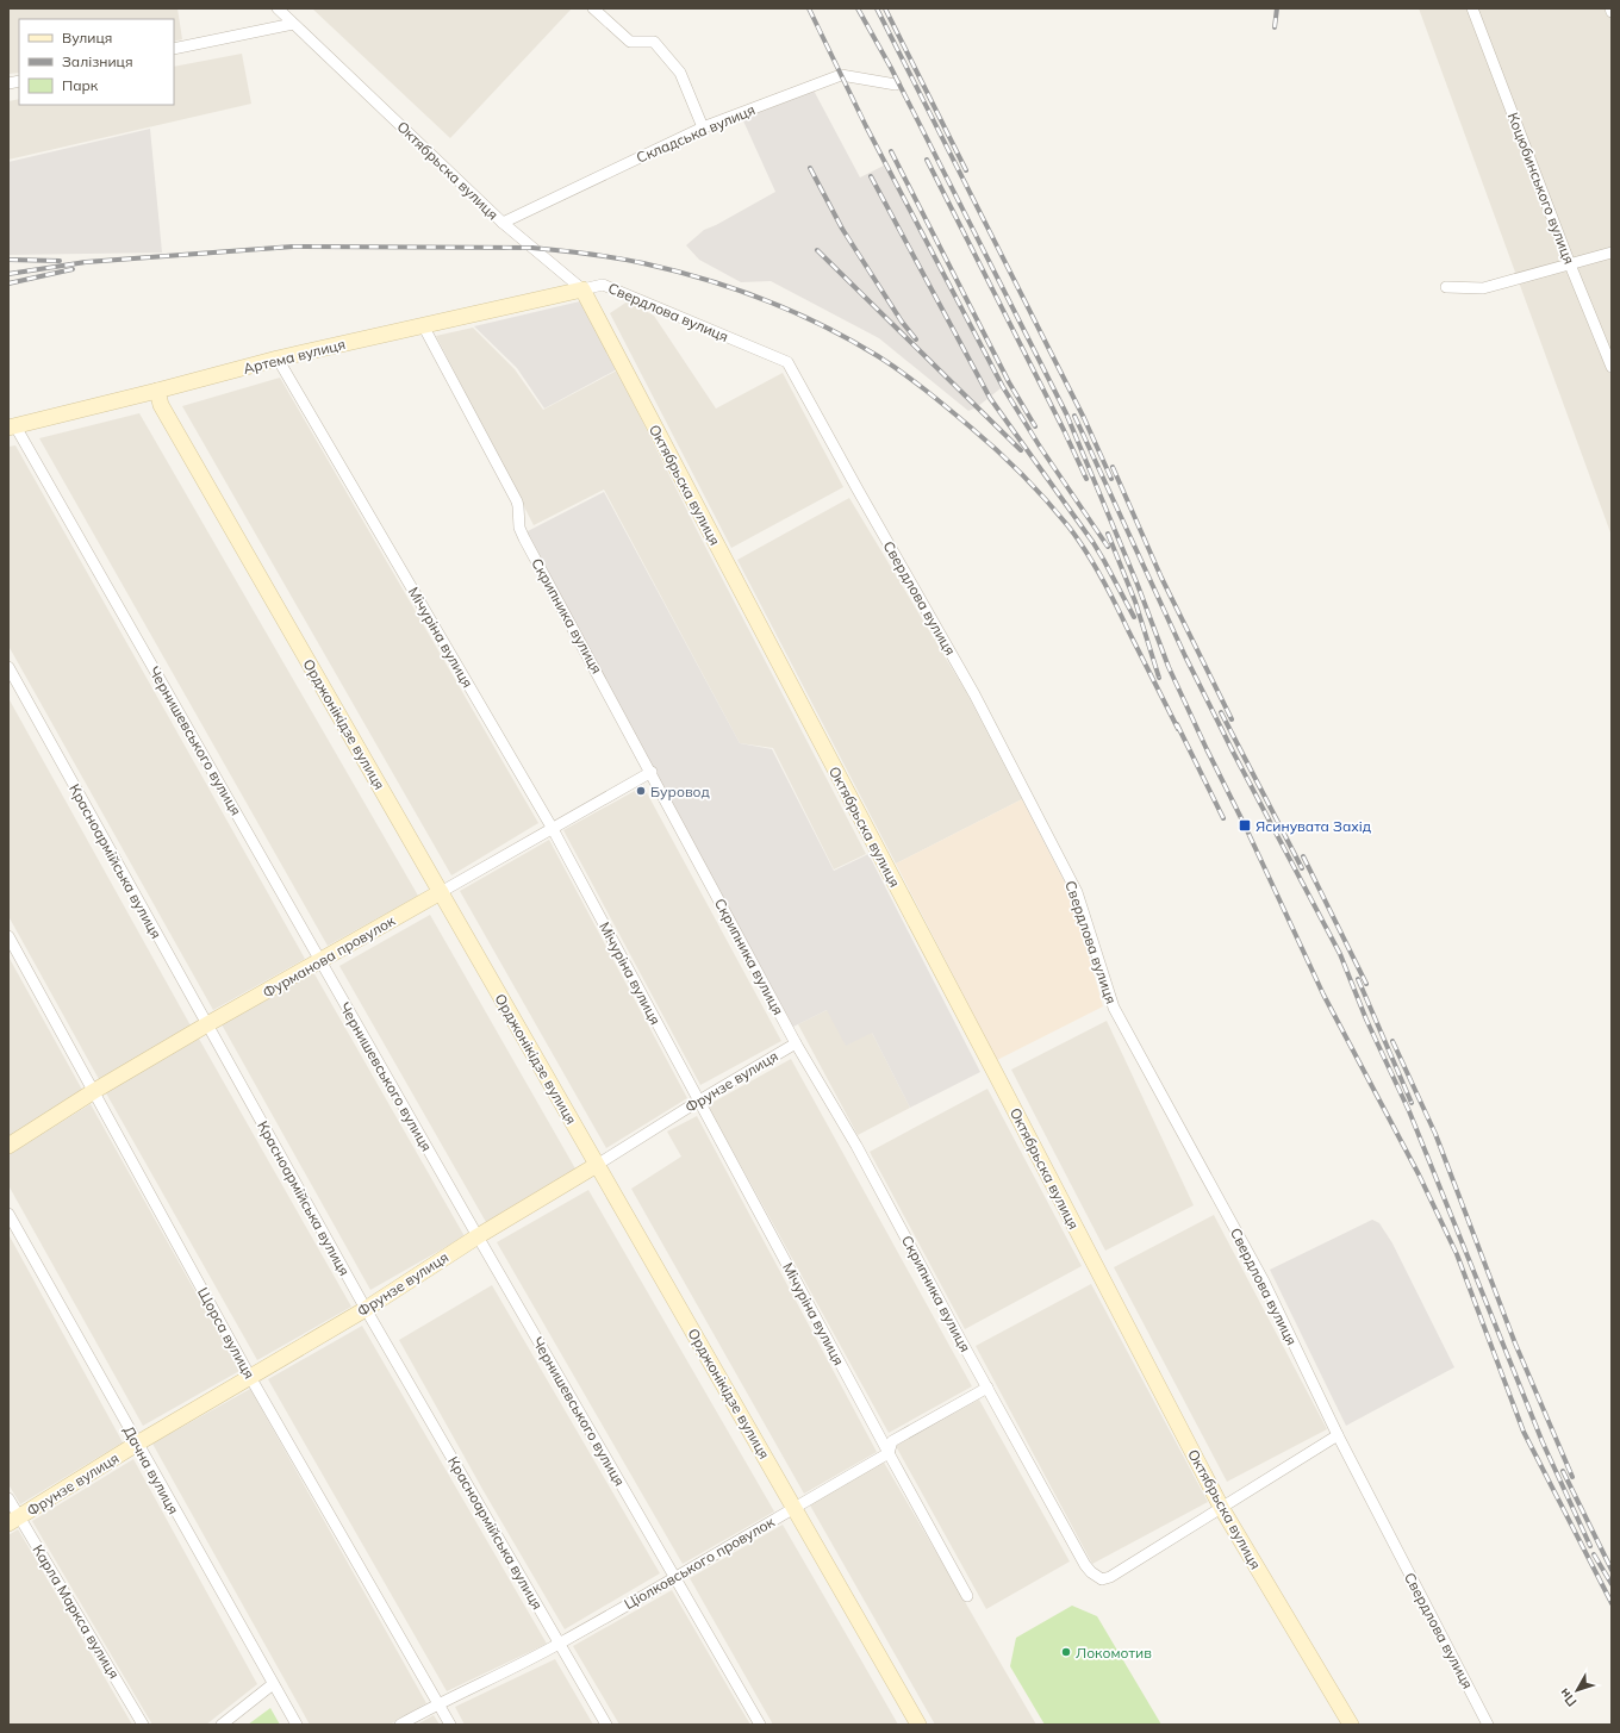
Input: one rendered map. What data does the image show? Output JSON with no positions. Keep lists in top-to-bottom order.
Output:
{
  "streets": {
    "main road": [
      "Октябрьска вулиця",
      "Артема вулиця",
      "Орджонікідзе вулиця",
      "Фурманова провулок",
      "Фрунзе вулиця"
    ],
    "street": [
      "Складська вулиця",
      "Коцюбинського вулиця",
      "Свердлова вулиця",
      "Скрипника вулиця",
      "Мічуріна вулиця",
      "Чернишевського вулиця",
      "Красноармійська вулиця",
      "Щорса вулиця",
      "Дачна вулиця",
      "Ціолковського провулок",
      "Карла Маркса вулиця"
    ]
  },
  "crossings": [
    ["Складська вулиця", "Октябрьска вулиця"],
    ["Октябрьска вулиця", "Свердлова вулиця"],
    ["Октябрьска вулиця", "Артема вулиця"],
    ["Октябрьска вулиця", "Скрипника вулиця"],
    ["Свердлова вулиця", "Артема вулиця"],
    ["Артема вулиця", "Скрипника вулиця"],
    ["Артема вулиця", "Мічуріна вулиця"],
    ["Артема вулиця", "Орджонікідзе вулиця"],
    ["Артема вулиця", "Чернишевського вулиця"],
    ["Скрипника вулиця", "Фурманова провулок"],
    ["Скрипника вулиця", "Фрунзе вулиця"],
    ["Скрипника вулиця", "Ціолковського провулок"],
    ["Мічуріна вулиця", "Фурманова провулок"],
    ["Мічуріна вулиця", "Фрунзе вулиця"],
    ["Мічуріна вулиця", "Ціолковського провулок"],
    ["Орджонікідзе вулиця", "Фурманова провулок"],
    ["Орджонікідзе вулиця", "Фрунзе вулиця"],
    ["Орджонікідзе вулиця", "Ціолковського провулок"],
    ["Чернишевського вулиця", "Фурманова провулок"],
    ["Чернишевського вулиця", "Фрунзе вулиця"],
    ["Чернишевського вулиця", "Ціолковського провулок"],
    ["Красноармійська вулиця", "Фурманова провулок"],
    ["Красноармійська вулиця", "Фрунзе вулиця"],
    ["Красноармійська вулиця", "Ціолковського провулок"],
    ["Фурманова провулок", "Щорса вулиця"],
    ["Фрунзе вулиця", "Щорса вулиця"],
    ["Фрунзе вулиця", "Дачна вулиця"],
    ["Фрунзе вулиця", "Карла Маркса вулиця"],
    ["Щорса вулиця", "Ціолковського провулок"]
  ],
  "places": {
    "other": ["Буровод", "Локомотив"],
    "transit": ["Ясинувата Захід"]
  },
  "legend": ["Вулиця", "Залізниця", "Парк"],
  "north": "bottom left"
}
